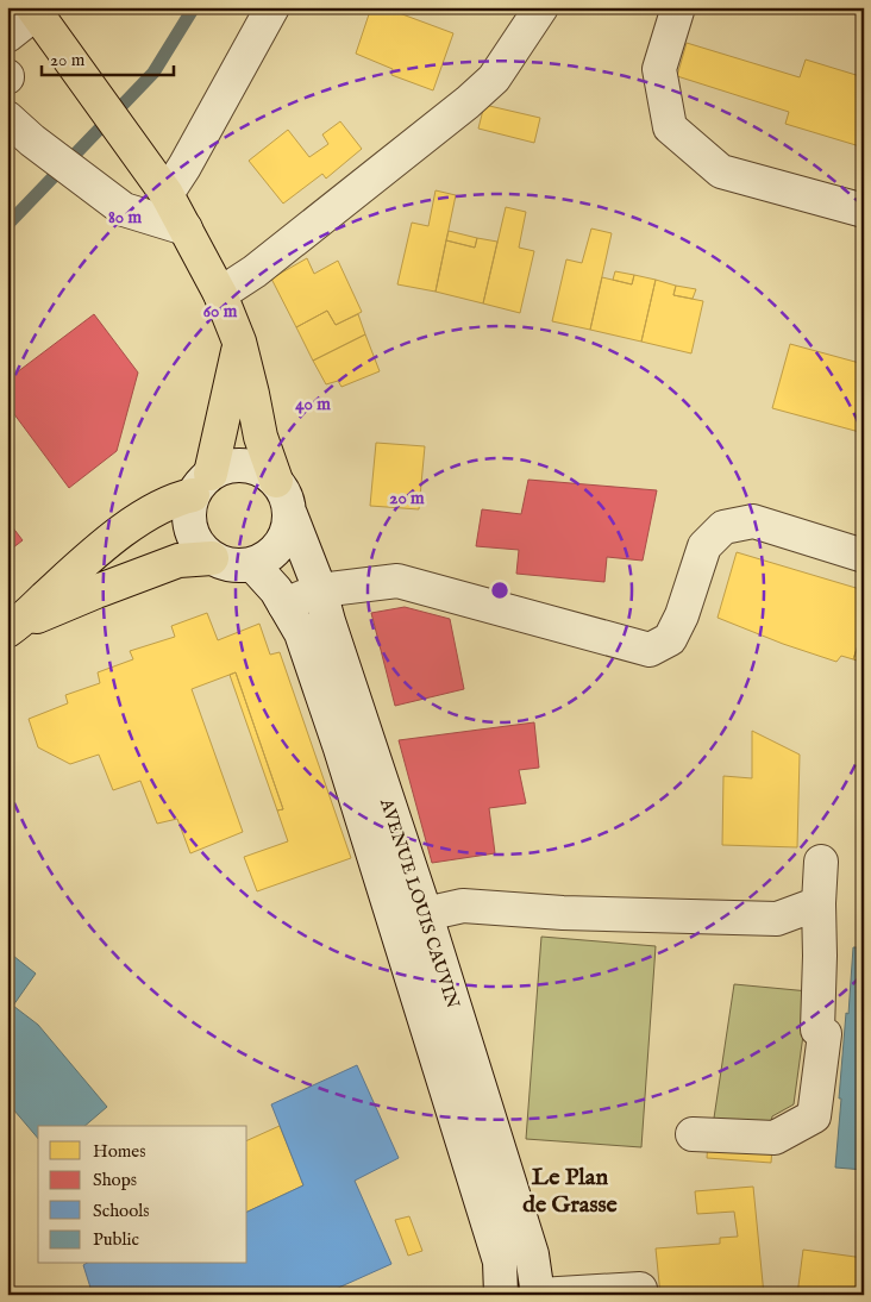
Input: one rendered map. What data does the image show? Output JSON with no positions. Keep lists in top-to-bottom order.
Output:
{
  "streets": {
    "street": ["AVENUE LOUIS CAUVIN"]
  },
  "districts": ["Le Plan de Grasse"],
  "legend": [
    "Homes",
    "Shops",
    "Schools",
    "Public"
  ],
  "scale_bar": "20 m",
  "rings": [
    "80 m",
    "60 m",
    "40 m",
    "20 m"
  ]
}
